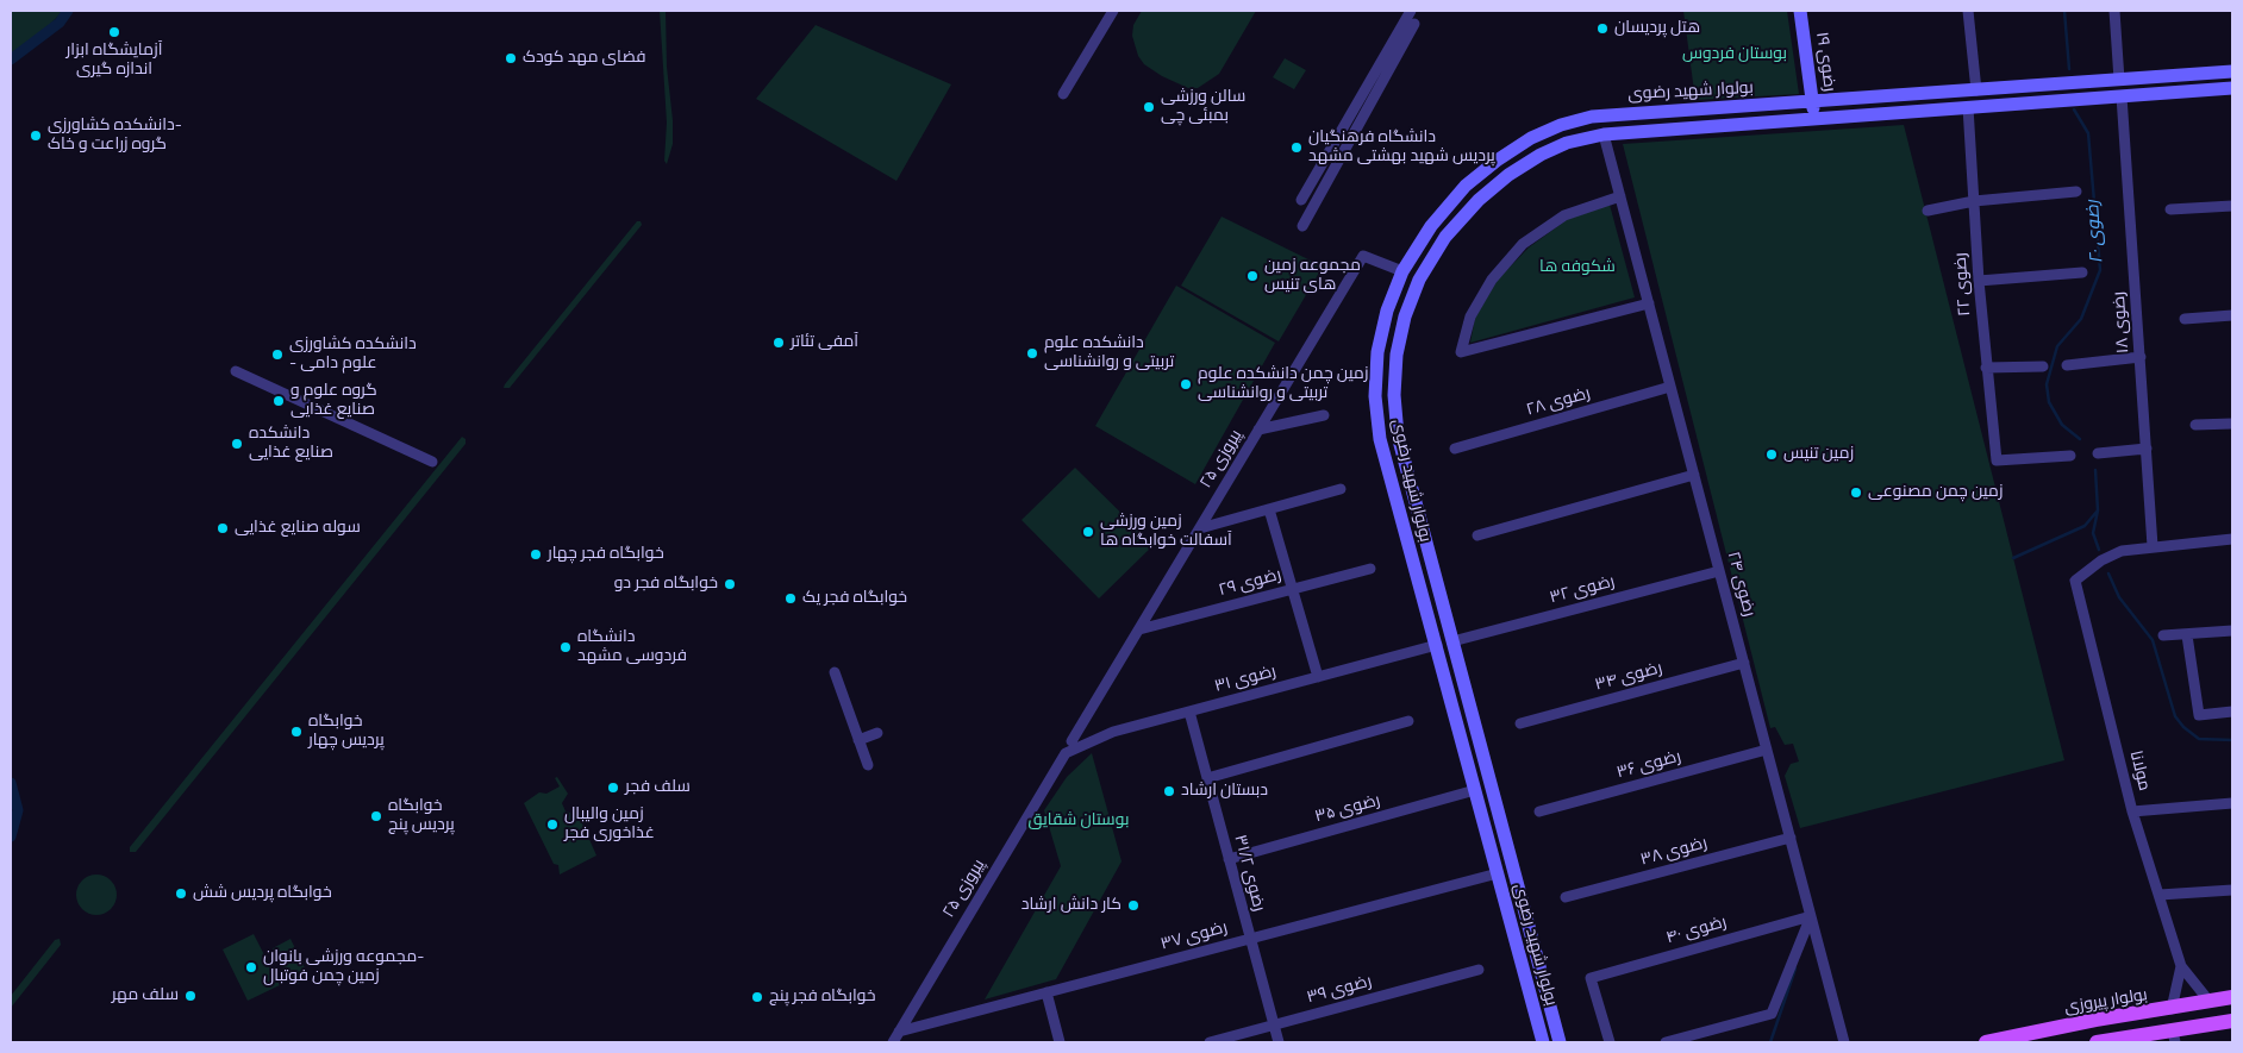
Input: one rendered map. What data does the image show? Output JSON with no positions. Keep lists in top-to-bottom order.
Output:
{
  "streets": {
    "main road": ["بولوار پیروزی"],
    "street": [
      "رضوی ۱۹",
      "بولوار شهید رضوی",
      "رضوی ۲۲",
      "رضوی ۱۸",
      "رضوی ۲۸",
      "پیروزی ۲۵",
      "رضوی ۲۹",
      "رضوی ۲۴",
      "رضوی ۳۲",
      "رضوی ۳۴",
      "رضوی ۳۱",
      "رضوی ۳۶",
      "مولانا",
      "رضوی ۳۵",
      "رضوی ۳۸",
      "رضوی ۳۱/۲",
      "رضوی ۴۰",
      "رضوی ۳۷",
      "رضوی ۳۹"
    ]
  },
  "crossings": [
    ["رضوی ۱۹", "بولوار شهید رضوی"],
    ["بولوار شهید رضوی", "رضوی ۲۲"],
    ["بولوار شهید رضوی", "رضوی ۱۸"],
    ["بولوار شهید رضوی", "پیروزی ۲۵"],
    ["بولوار شهید رضوی", "رضوی ۲۴"],
    ["بولوار شهید رضوی", "رضوی ۳۲"],
    ["بولوار شهید رضوی", "رضوی ۳۱"],
    ["بولوار شهید رضوی", "رضوی ۳۵"],
    ["بولوار شهید رضوی", "رضوی ۳۷"],
    ["رضوی ۱۸", "مولانا"],
    ["رضوی ۲۸", "رضوی ۲۴"],
    ["پیروزی ۲۵", "رضوی ۲۹"],
    ["پیروزی ۲۵", "رضوی ۳۱"],
    ["پیروزی ۲۵", "رضوی ۳۷"],
    ["رضوی ۲۴", "رضوی ۳۲"],
    ["رضوی ۲۴", "رضوی ۳۴"],
    ["رضوی ۲۴", "رضوی ۳۶"],
    ["رضوی ۲۴", "رضوی ۳۸"],
    ["رضوی ۲۴", "رضوی ۴۰"],
    ["رضوی ۳۱", "رضوی ۳۱/۲"],
    ["رضوی ۳۵", "رضوی ۳۱/۲"],
    ["رضوی ۳۱/۲", "رضوی ۳۷"],
    ["رضوی ۳۱/۲", "رضوی ۳۹"]
  ],
  "water": ["رضوی ۲۰"],
  "parks": ["بوستان فردوس", "شکوفه ها", "بوستان شقایق"],
  "places": [
    "هتل پردیسان",
    "آزمایشگاه ابزار اندازه گیری",
    "فضای مهد کودک",
    "سالن ورزشی بمبئی چی",
    "دانشکده کشاورزی- گروه زراعت و خاک",
    "دانشگاه فرهنگیان پردیس شهید بهشتی مشهد",
    "مجموعه زمین های تنیس",
    "آمفی تئاتر",
    "دانشکده علوم تربیتی و روانشناسی",
    "دانشکده کشاورزی - علوم دامی",
    "زمین چمن دانشکده علوم تربیتی و روانشناسی",
    "گروه علوم و صنایع غذایی",
    "دانشکده صنایع غذایی",
    "زمین تنیس",
    "زمین چمن مصنوعی",
    "سوله صنایع غذایی",
    "زمین ورزشی آسفالت خوابگاه ها",
    "خوابگاه فجر چهار",
    "خوابگاه فجر دو",
    "خوابگاه فجر یک",
    "دانشگاه فردوسی مشهد",
    "خوابگاه پردیس چهار",
    "سلف فجر",
    "دبستان ارشاد",
    "خوابگاه پردیس پنج",
    "زمین والیبال غذاخوری فجر",
    "خوابگاه پردیس شش",
    "کار دانش ارشاد",
    "مجموعه ورزشی بانوان- زمین چمن فوتبال",
    "سلف مهر",
    "خوابگاه فجر پنج"
  ]
}
